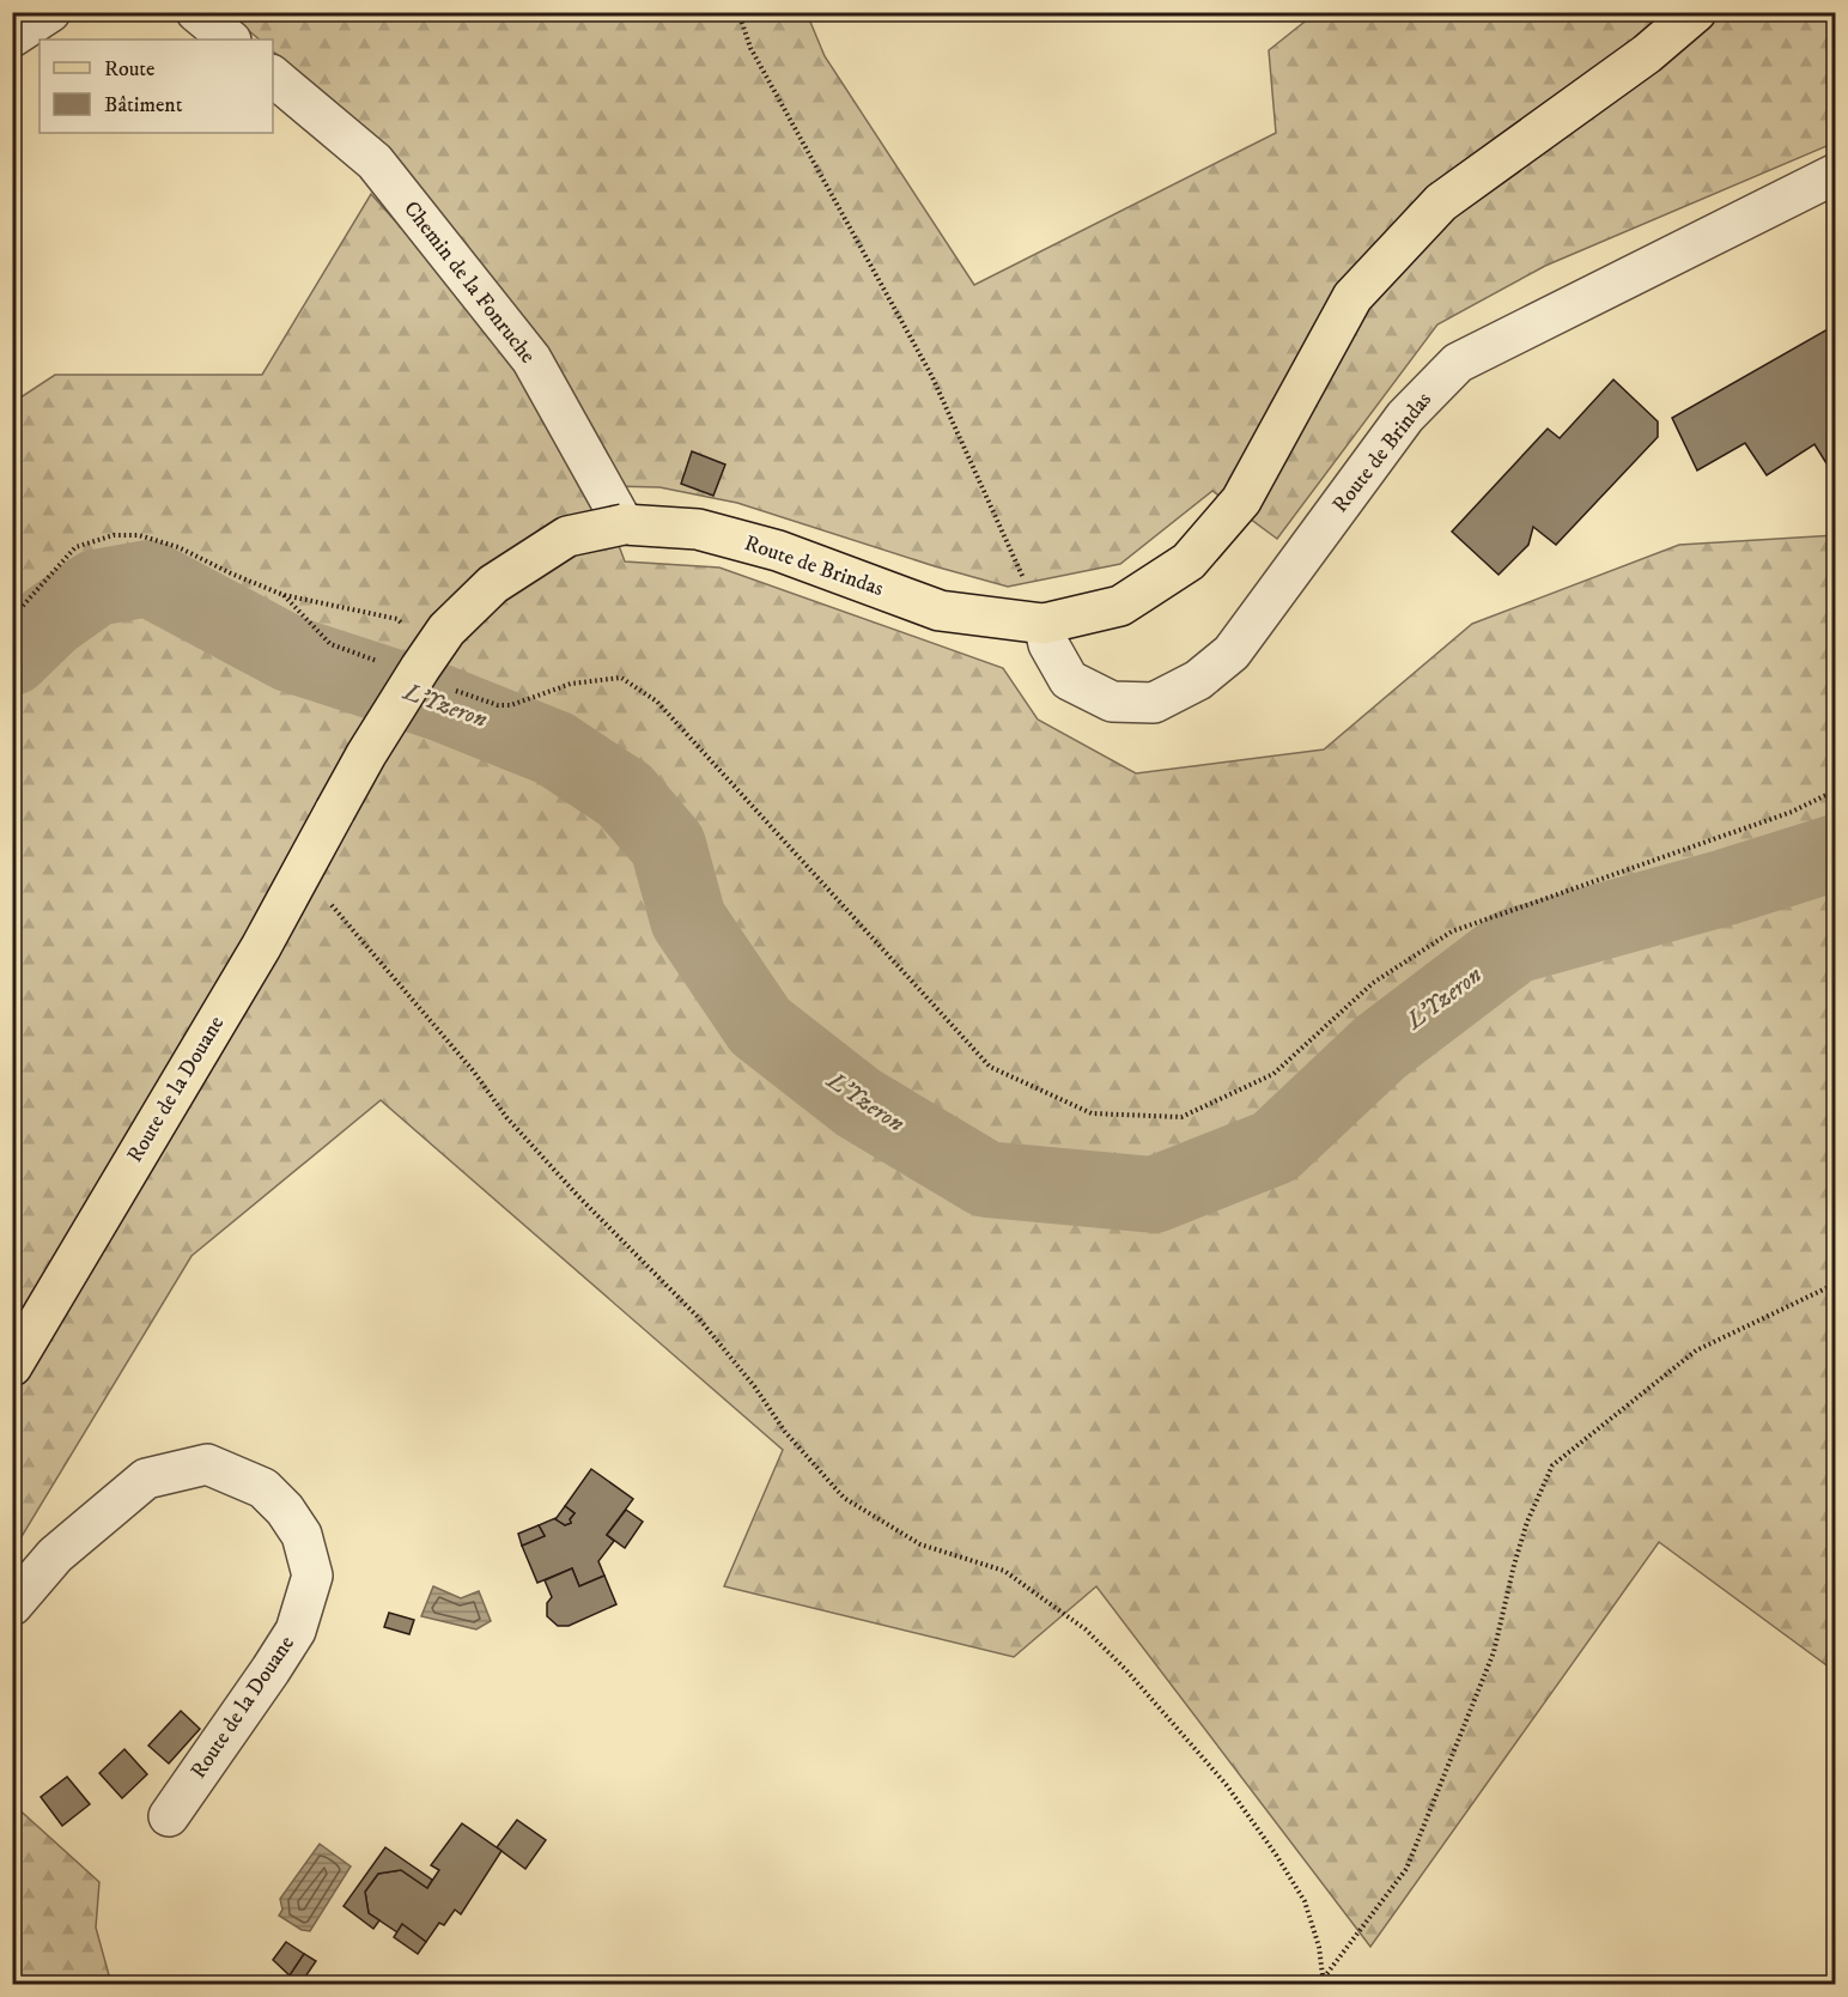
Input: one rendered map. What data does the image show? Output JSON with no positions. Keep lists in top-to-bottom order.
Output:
{
  "streets": {
    "main road": ["Route de Brindas", "Route de la Douane"],
    "street": ["Chemin de la Fonruche"]
  },
  "crossings": [
    ["Chemin de la Fonruche", "Route de Brindas"],
    ["Route de Brindas", "Route de la Douane"]
  ],
  "water": ["L'Yzeron"],
  "legend": ["Route", "Bâtiment"]
}
